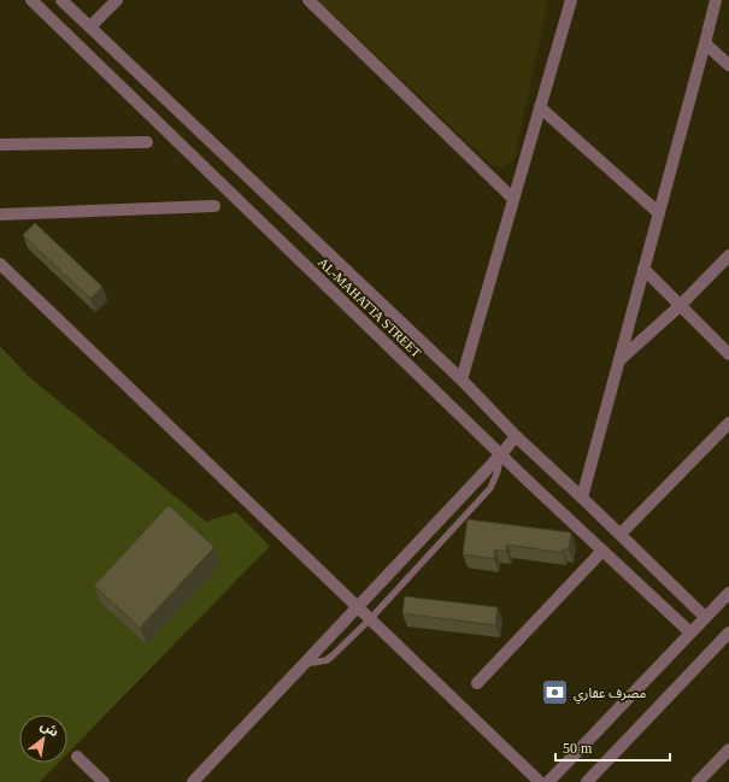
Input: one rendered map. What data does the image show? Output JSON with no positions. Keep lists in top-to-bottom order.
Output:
{
  "streets": {
    "street": ["AL-MAHATTA STREET"]
  },
  "places": {
    "bank": ["مصرف عقاري"]
  },
  "scale_bar": "50 m",
  "north": "top right"
}
